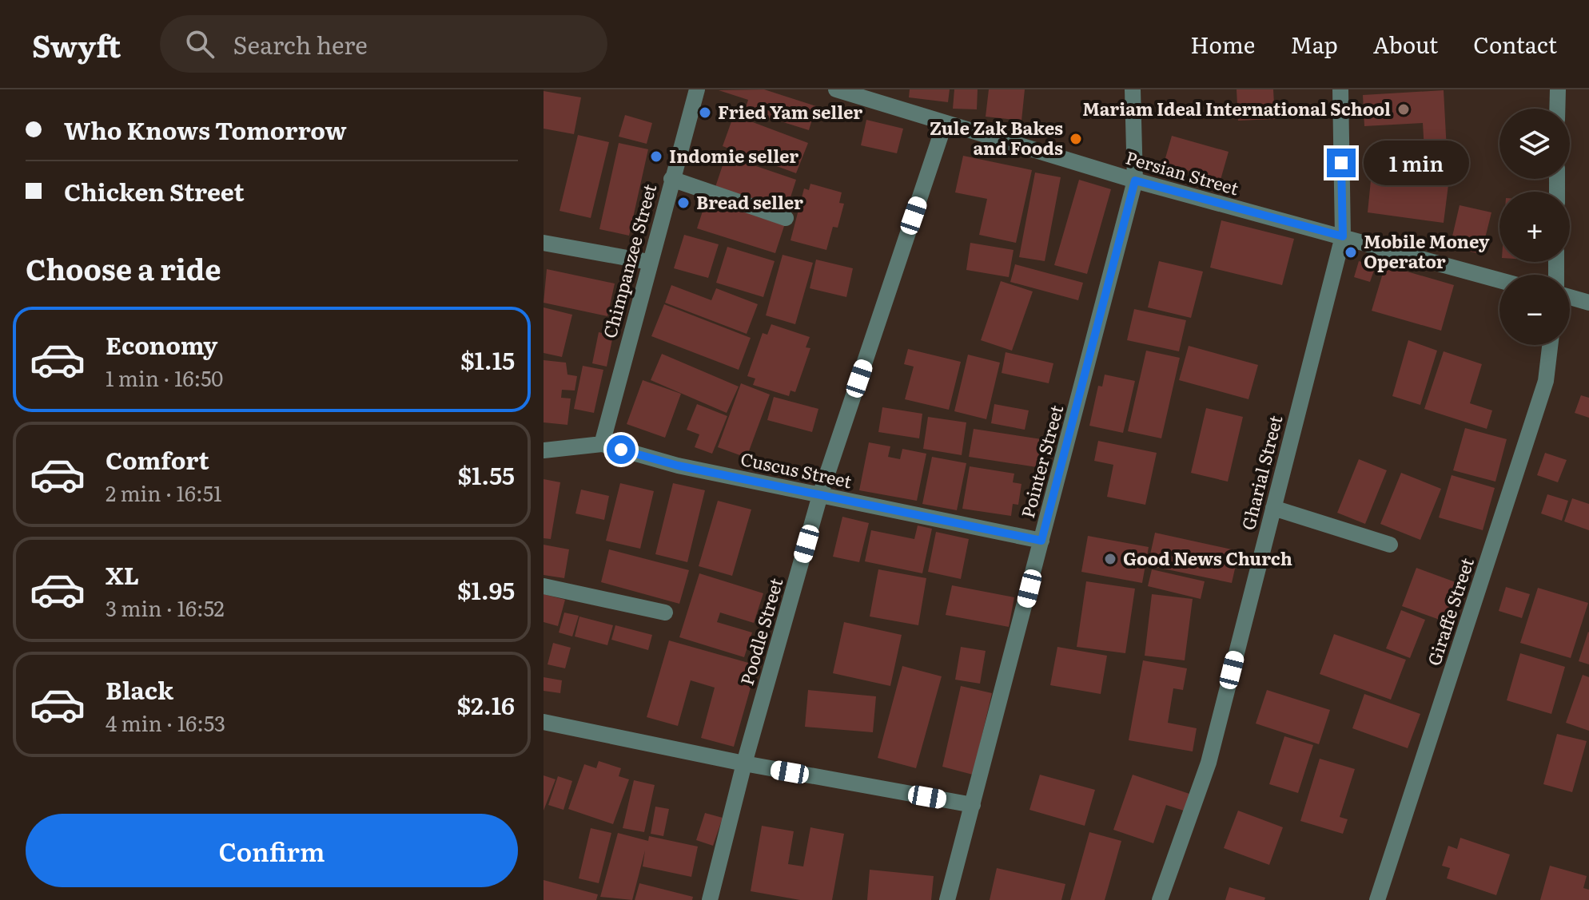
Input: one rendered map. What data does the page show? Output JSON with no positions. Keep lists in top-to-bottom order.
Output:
{
  "streets": {
    "street": [
      "Persian Street",
      "Chimpanzee Street",
      "Pointer Street",
      "Cuscus Street",
      "Gharial Street",
      "Giraffe Street",
      "Poodle Street"
    ]
  },
  "crossings": [
    ["Persian Street", "Pointer Street"],
    ["Persian Street", "Gharial Street"],
    ["Persian Street", "Poodle Street"],
    ["Chimpanzee Street", "Cuscus Street"],
    ["Pointer Street", "Cuscus Street"],
    ["Cuscus Street", "Poodle Street"]
  ],
  "places": [
    "Mariam Ideal International School",
    "Fried Yam seller",
    "Zule Zak Bakes and Foods",
    "Indomie seller",
    "Bread seller",
    "Mobile Money Operator",
    "Good News Church"
  ],
  "page": {
    "header": "Swyft",
    "search": "Search here",
    "nav": [
      "Home",
      "Map",
      "About",
      "Contact"
    ],
    "banner": ["Who Knows Tomorrow", "Chicken Street"],
    "map_buttons": ["+", "−"],
    "bubble": "1 min",
    "heading": "Choose a ride",
    "list": [
      {
        "name": "Economy",
        "note": "1 min · 16:50",
        "value": "$1.15"
      },
      {
        "name": "Comfort",
        "note": "2 min · 16:51",
        "value": "$1.55"
      },
      {
        "name": "XL",
        "note": "3 min · 16:52",
        "value": "$1.95"
      },
      {
        "name": "Black",
        "note": "4 min · 16:53",
        "value": "$2.16"
      }
    ],
    "buttons": "Confirm"
  }
}
